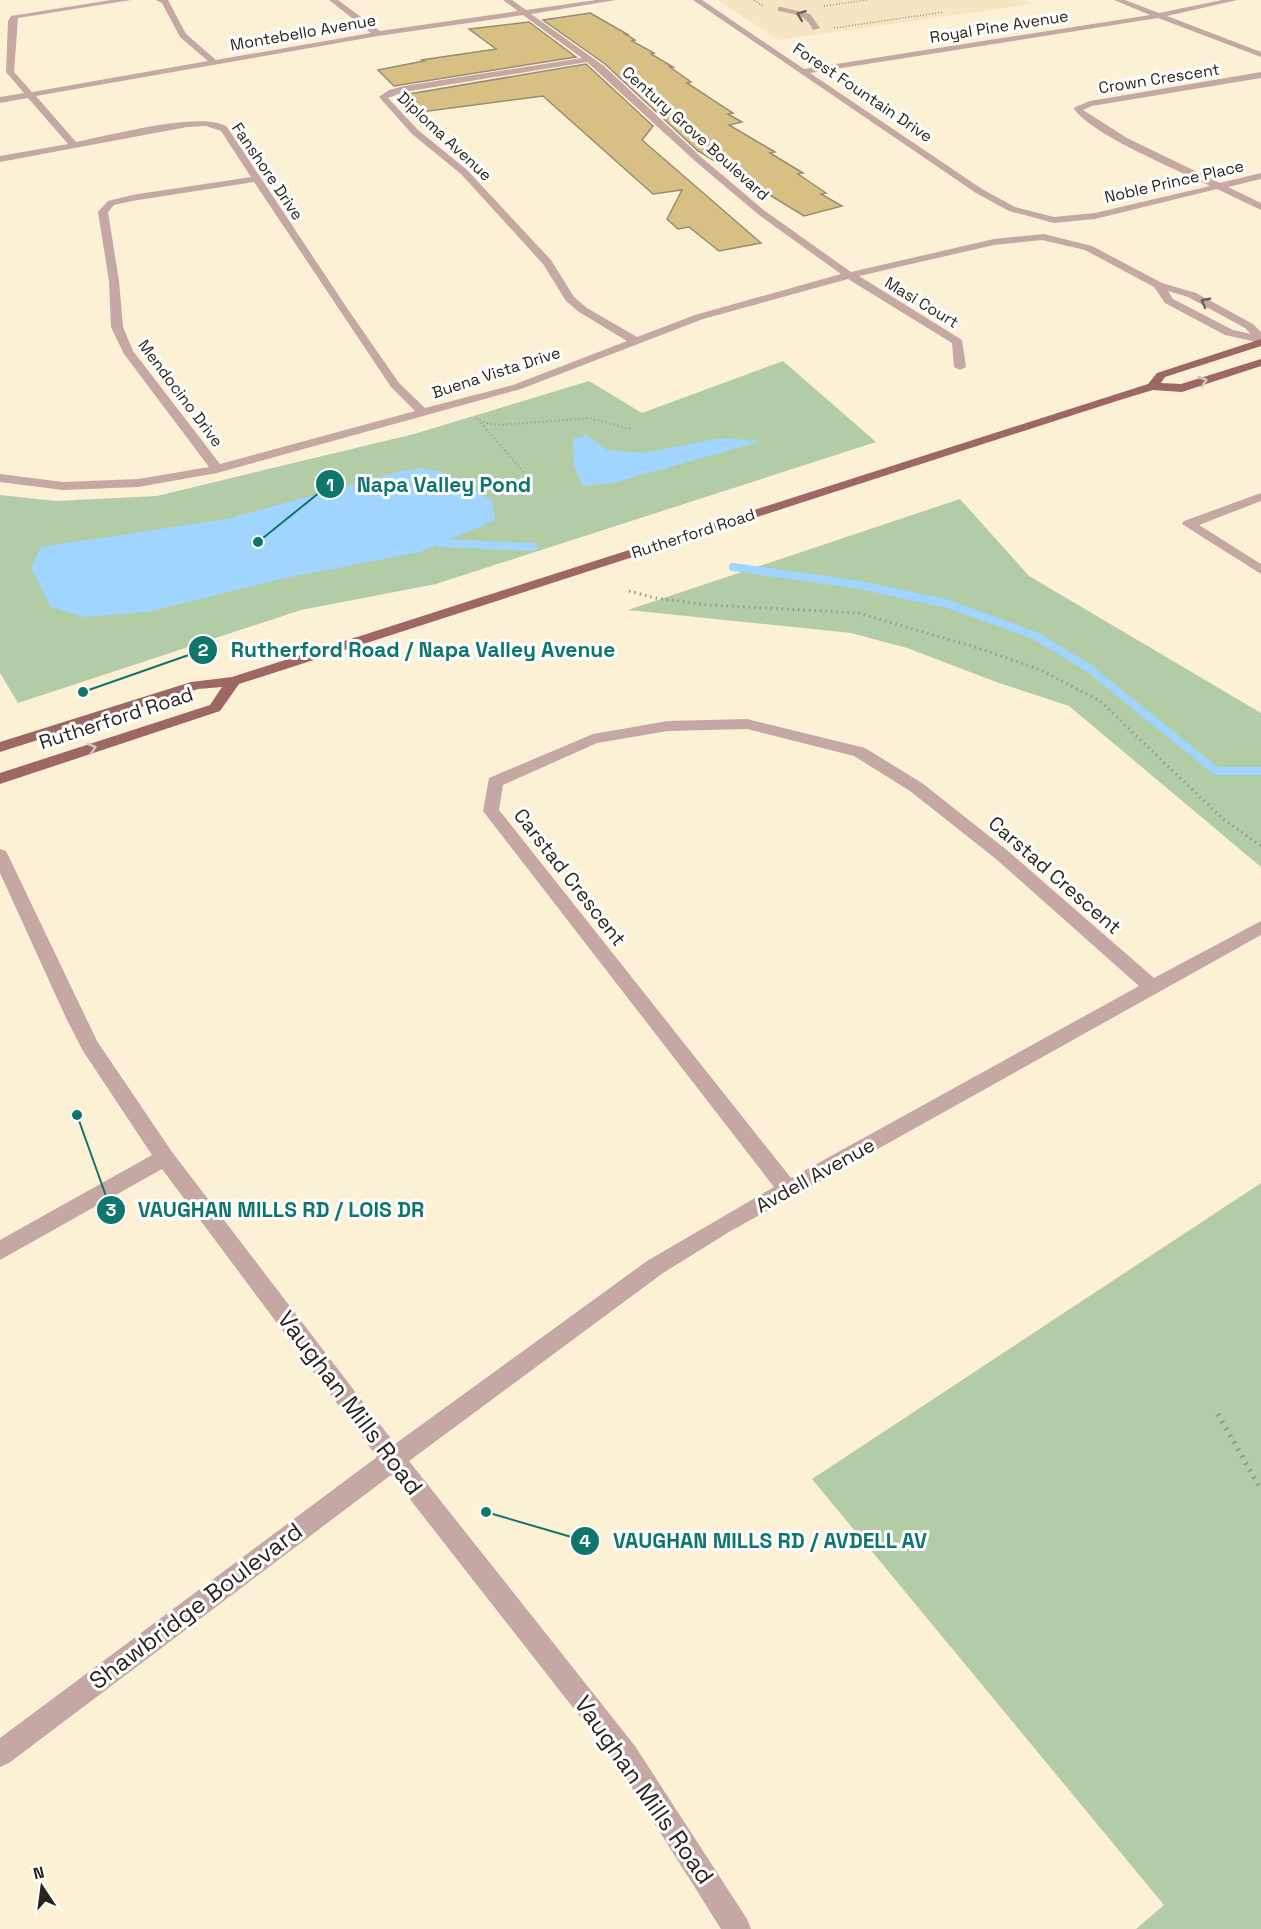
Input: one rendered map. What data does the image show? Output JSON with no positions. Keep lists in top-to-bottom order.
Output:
{
  "streets": {
    "main road": ["Rutherford Road"],
    "street": [
      "Royal Pine Avenue",
      "Montebello Avenue",
      "Crown Crescent",
      "Forest Fountain Drive",
      "Century Grove Boulevard",
      "Diploma Avenue",
      "Fanshore Drive",
      "Noble Prince Place",
      "Masi Court",
      "Buena Vista Drive",
      "Mendocino Drive",
      "Carstad Crescent",
      "Avdell Avenue",
      "Vaughan Mills Road",
      "Shawbridge Boulevard"
    ]
  },
  "crossings": [
    ["Royal Pine Avenue", "Forest Fountain Drive"],
    ["Montebello Avenue", "Century Grove Boulevard"],
    ["Crown Crescent", "Noble Prince Place"],
    ["Forest Fountain Drive", "Noble Prince Place"],
    ["Forest Fountain Drive", "Buena Vista Drive"],
    ["Century Grove Boulevard", "Diploma Avenue"],
    ["Century Grove Boulevard", "Masi Court"],
    ["Century Grove Boulevard", "Buena Vista Drive"],
    ["Diploma Avenue", "Buena Vista Drive"],
    ["Fanshore Drive", "Buena Vista Drive"],
    ["Fanshore Drive", "Mendocino Drive"],
    ["Noble Prince Place", "Buena Vista Drive"],
    ["Masi Court", "Buena Vista Drive"],
    ["Buena Vista Drive", "Mendocino Drive"],
    ["Carstad Crescent", "Avdell Avenue"],
    ["Avdell Avenue", "Vaughan Mills Road"],
    ["Avdell Avenue", "Shawbridge Boulevard"],
    ["Vaughan Mills Road", "Shawbridge Boulevard"]
  ],
  "places": [
    "Napa Valley Pond",
    "Rutherford Road / Napa Valley Avenue",
    "VAUGHAN MILLS RD / LOIS DR",
    "VAUGHAN MILLS RD / AVDELL AV"
  ],
  "north": "top"
}
